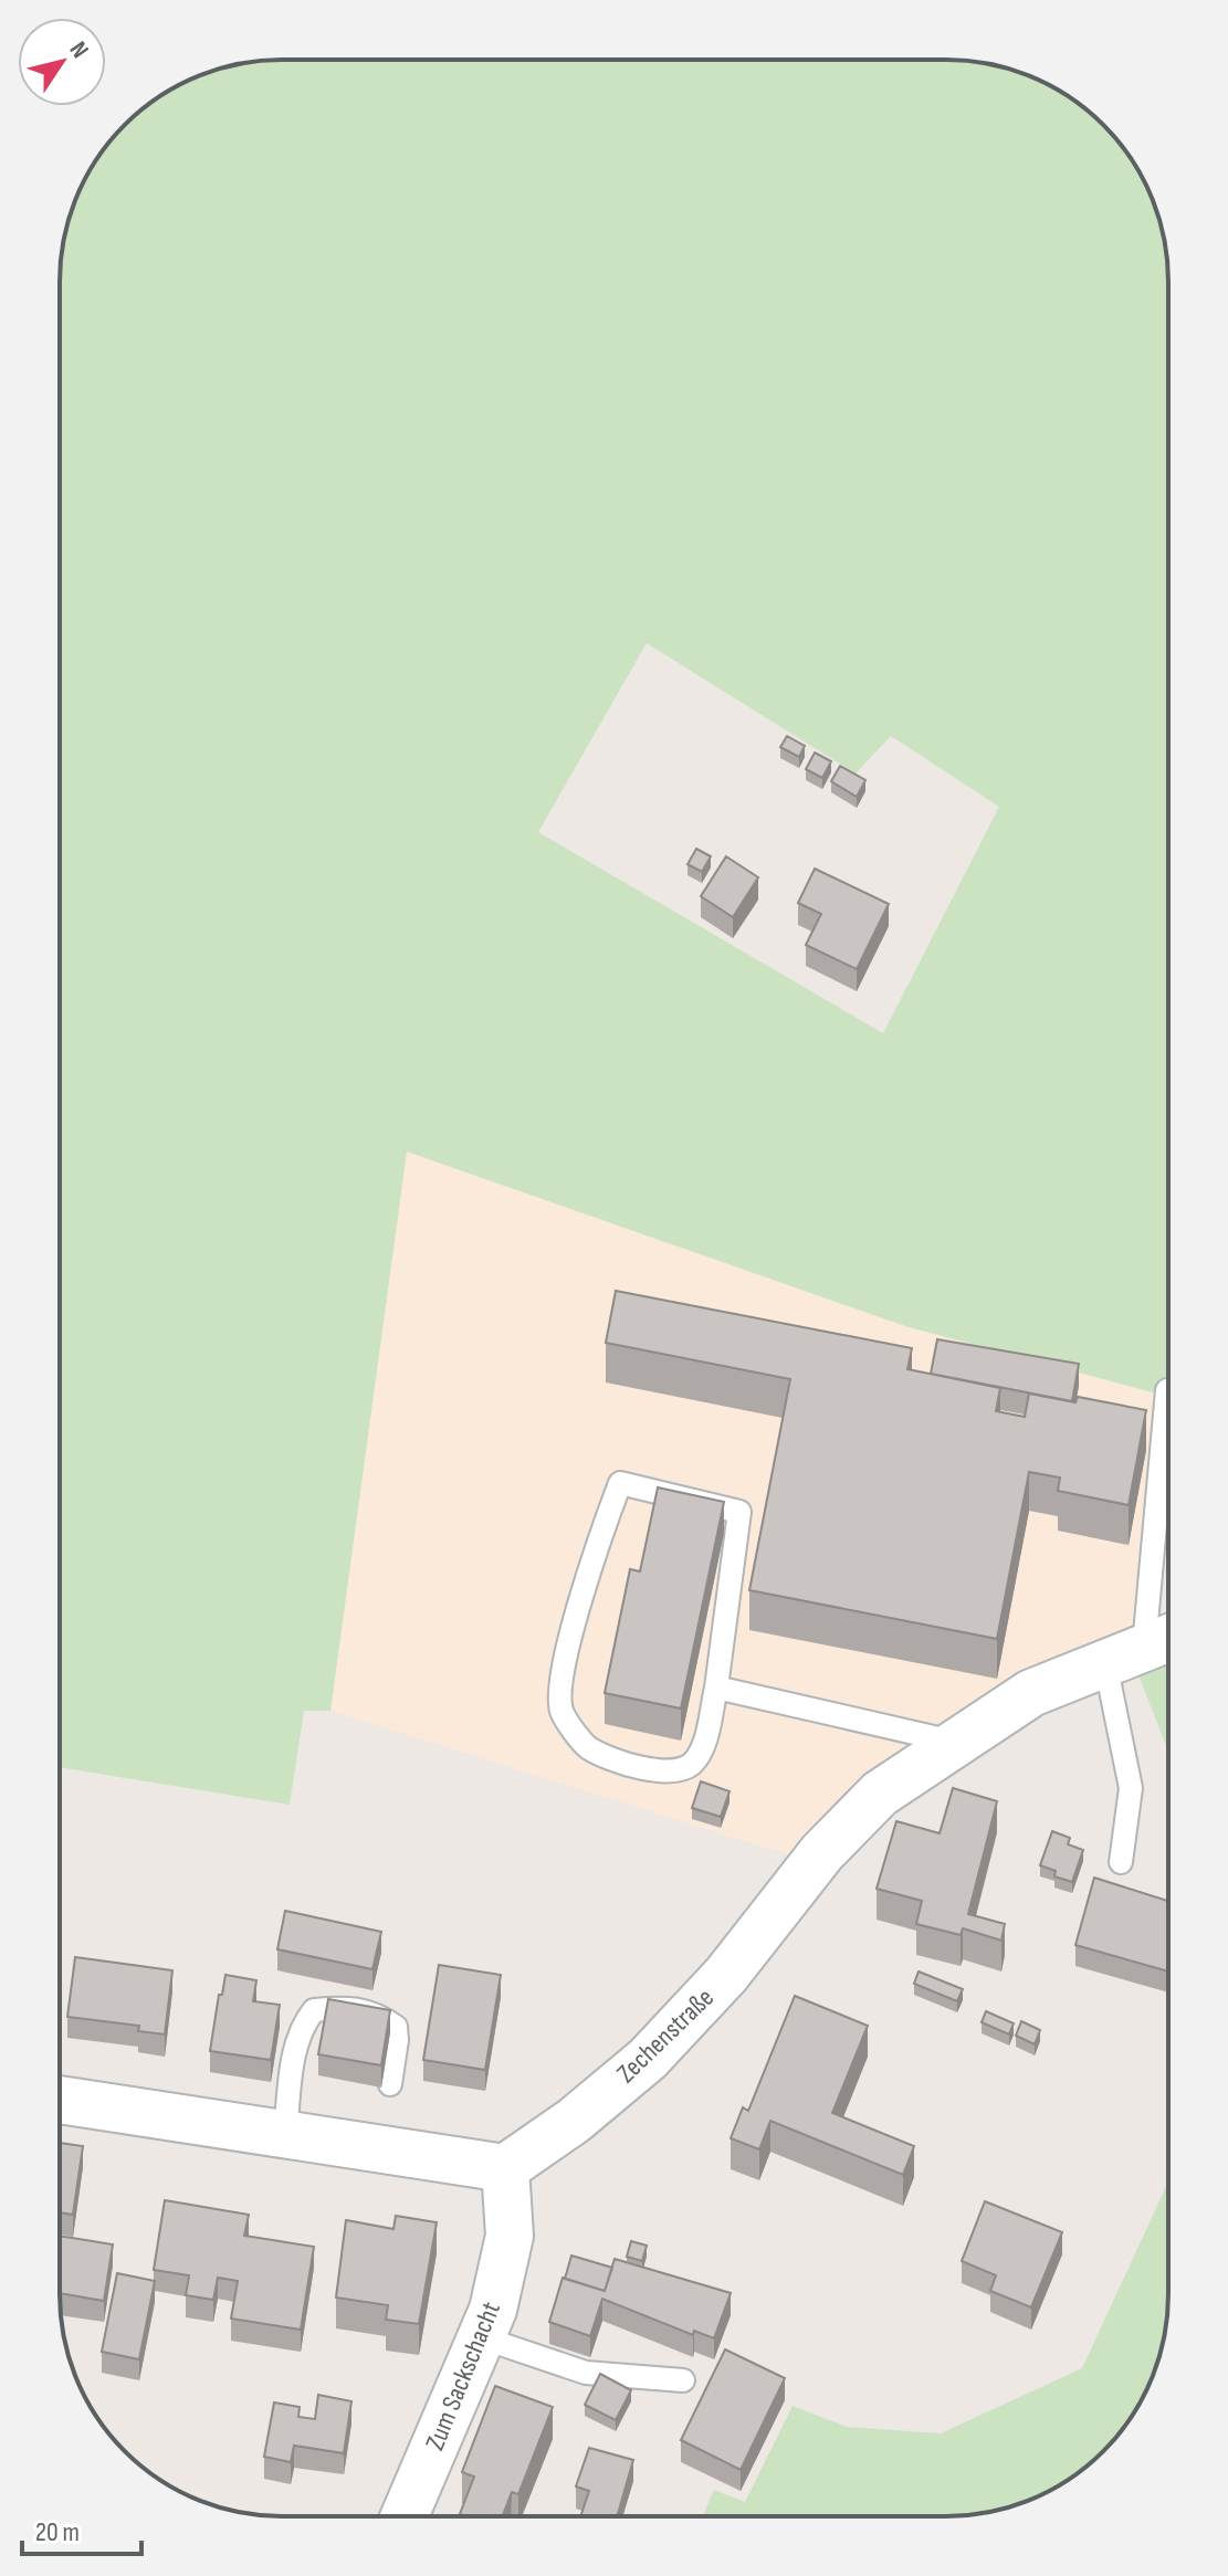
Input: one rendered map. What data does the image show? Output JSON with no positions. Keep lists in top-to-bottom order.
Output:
{
  "streets": {
    "street": ["Zechenstraße", "Zum Sackschacht"]
  },
  "crossings": [
    ["Zechenstraße", "Zum Sackschacht"]
  ],
  "scale_bar": "20 m",
  "north": "top right"
}
